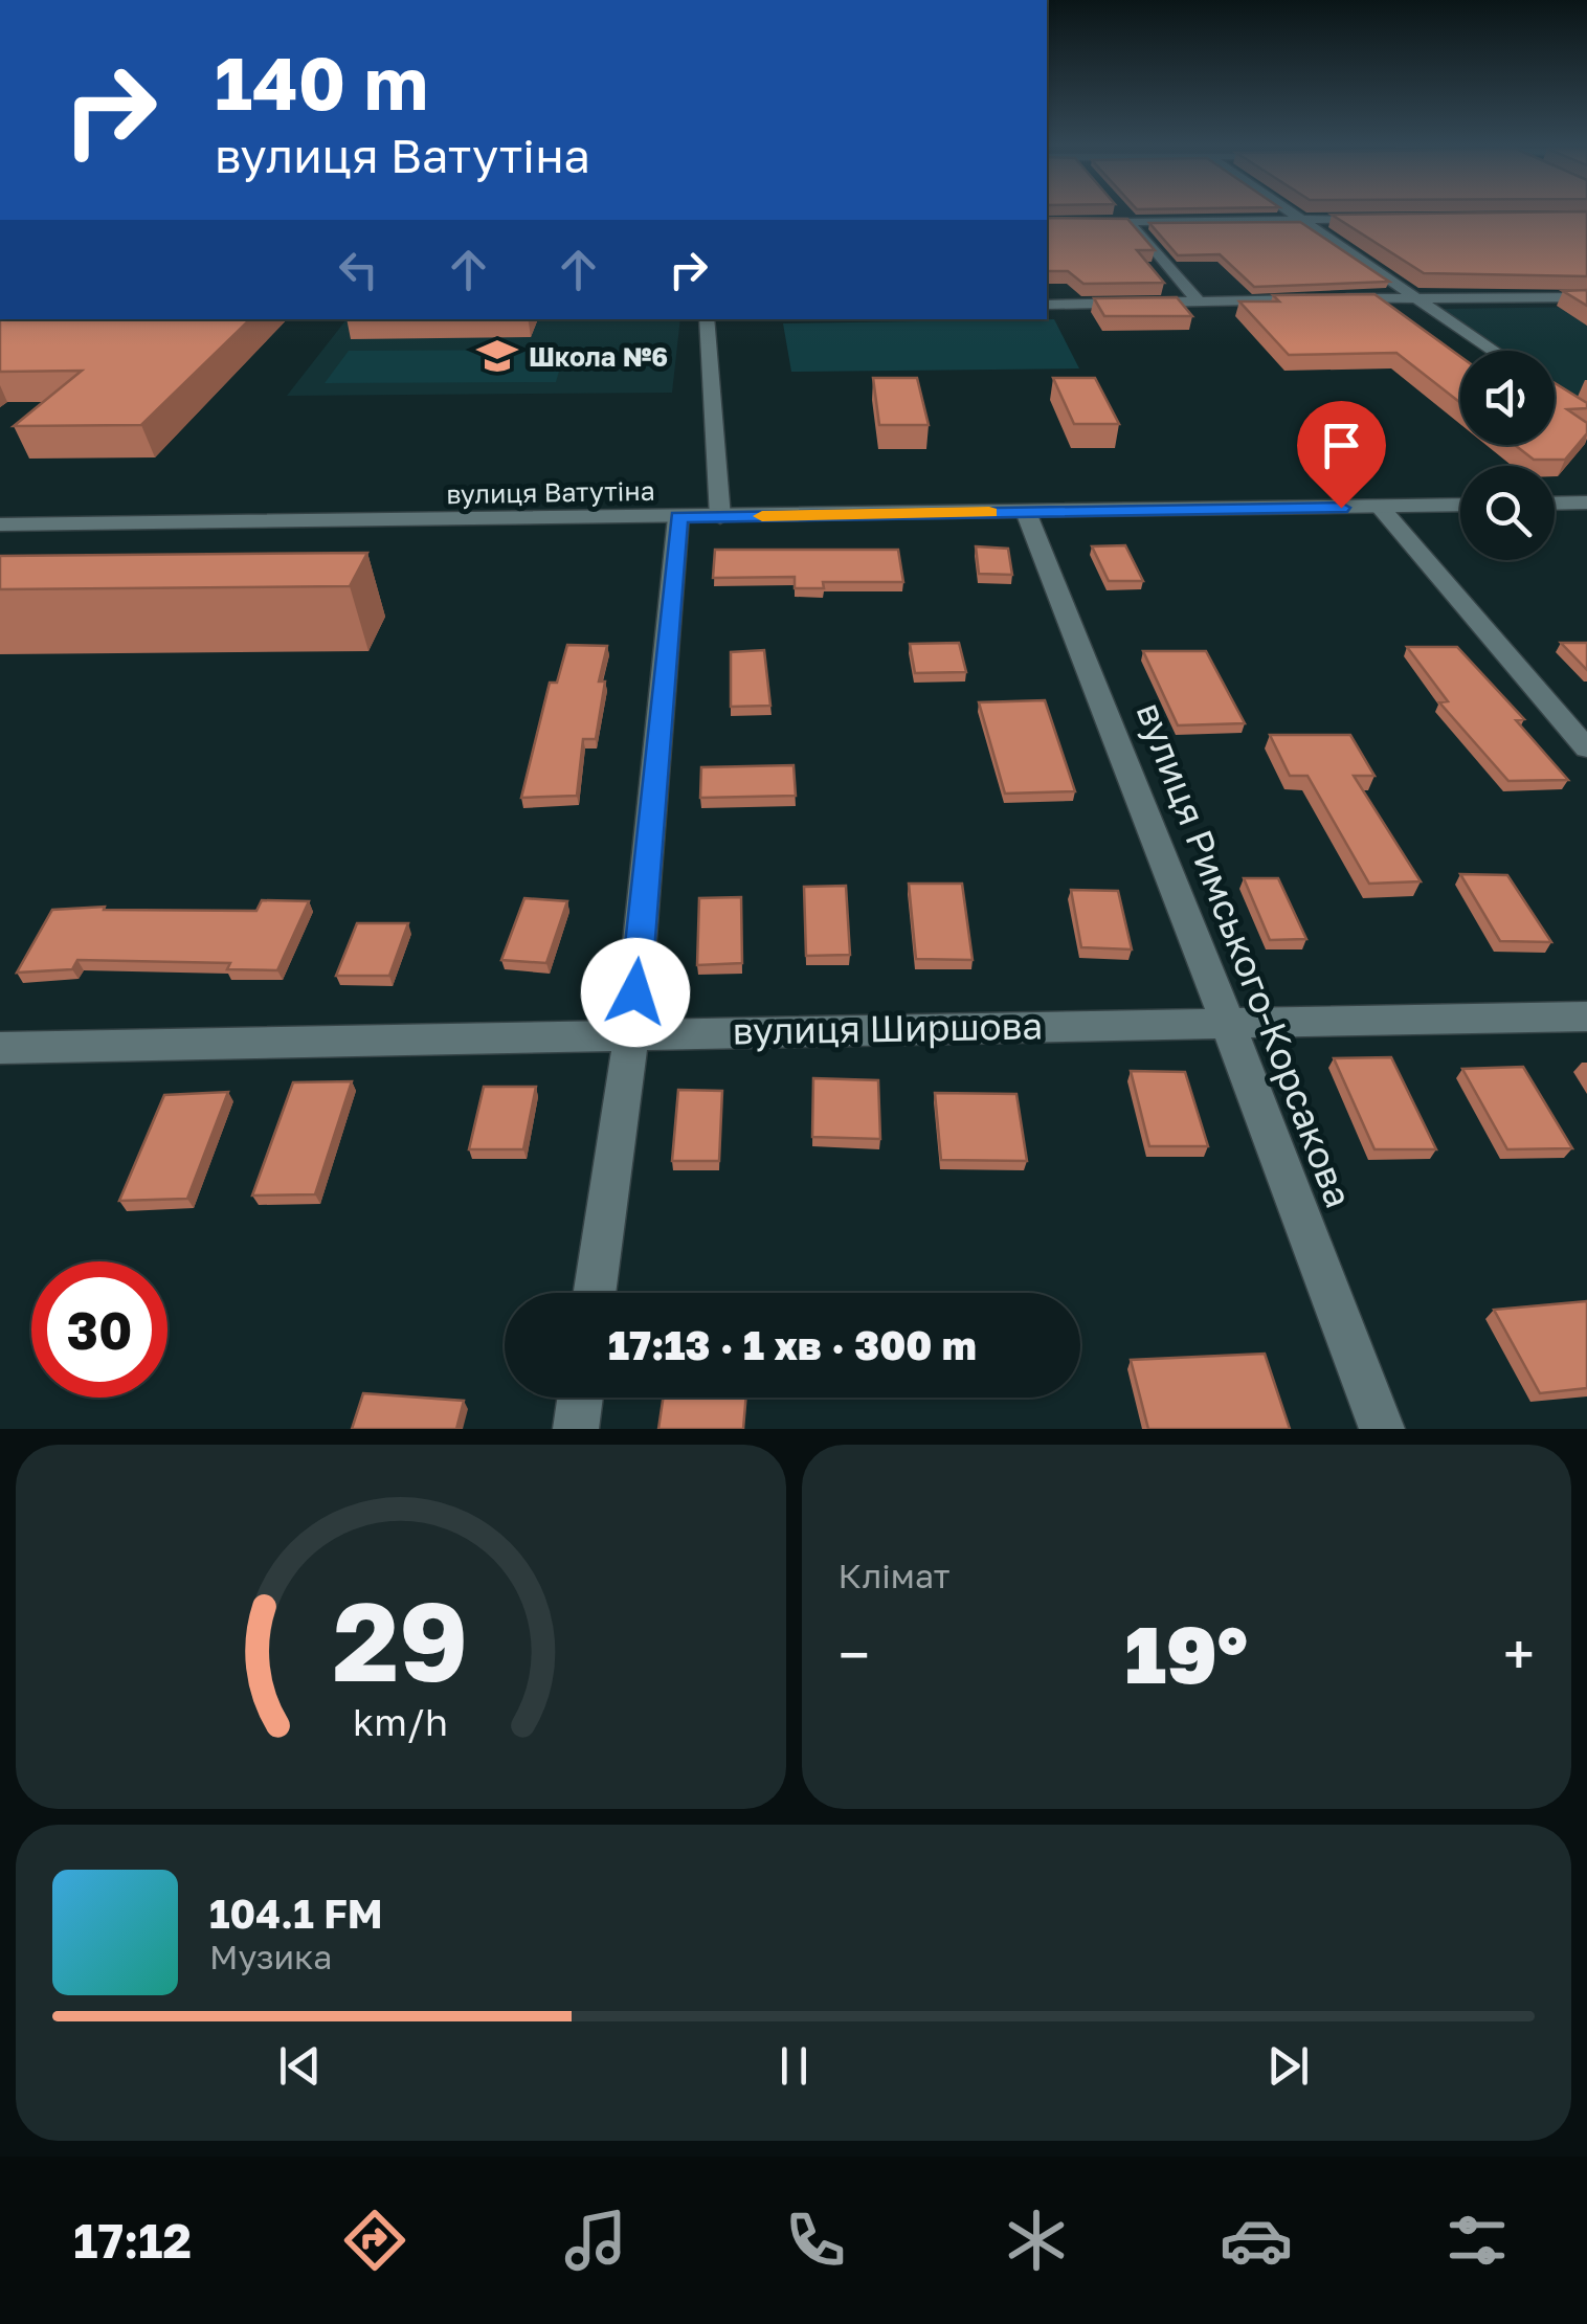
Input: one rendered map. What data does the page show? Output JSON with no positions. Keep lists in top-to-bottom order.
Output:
{
  "streets": {
    "street": ["вулиця Ватутіна", "вулиця Римського-Корсакова", "вулиця Ширшова"]
  },
  "crossings": [
    ["вулиця Ватутіна", "вулиця Римського-Корсакова"],
    ["вулиця Римського-Корсакова", "вулиця Ширшова"]
  ],
  "places": {
    "school or university": ["Школа №6"]
  },
  "page": {
    "turn": ["140 m", "вулиця Ватутіна"],
    "limit": "30",
    "trip": "17:13 · 1 хв · 300 m",
    "tile": "Клімат",
    "heat": ["−", "19°", "+"],
    "song": ["104.1 FM", "Музика"],
    "tabs": "17:12",
    "gauge": ["29", "km/h"]
  }
}
